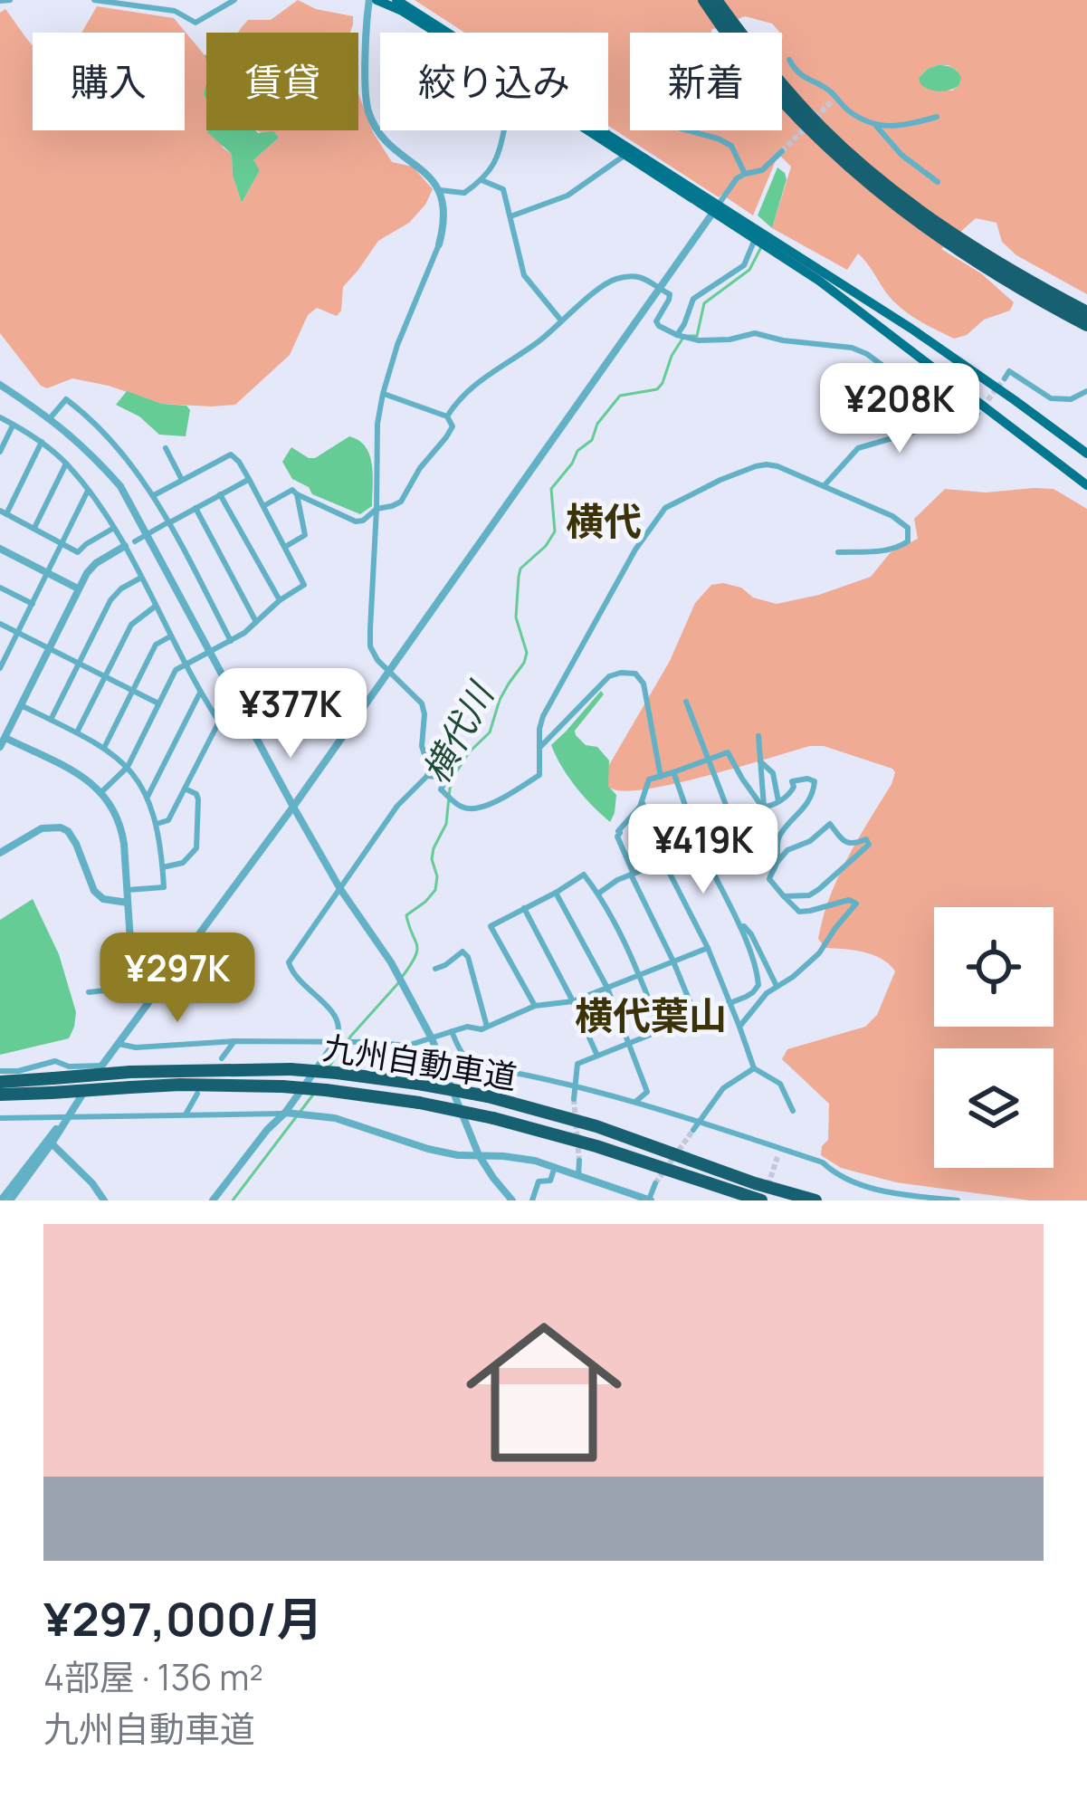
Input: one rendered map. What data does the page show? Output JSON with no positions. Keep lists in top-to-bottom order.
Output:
{
  "streets": {
    "highway": ["九州自動車道"]
  },
  "districts": ["横代", "横代葉山"],
  "water": ["横代川"],
  "page": {
    "chip": [
      "購入",
      "賃貸",
      "絞り込み",
      "新着"
    ],
    "price": [
      "¥208K",
      "¥377K",
      "¥419K",
      "¥297K"
    ],
    "list": [
      {
        "name": "¥297,000/月",
        "note": "4部屋 · 136 m² · 九州自動車道"
      }
    ]
  }
}
